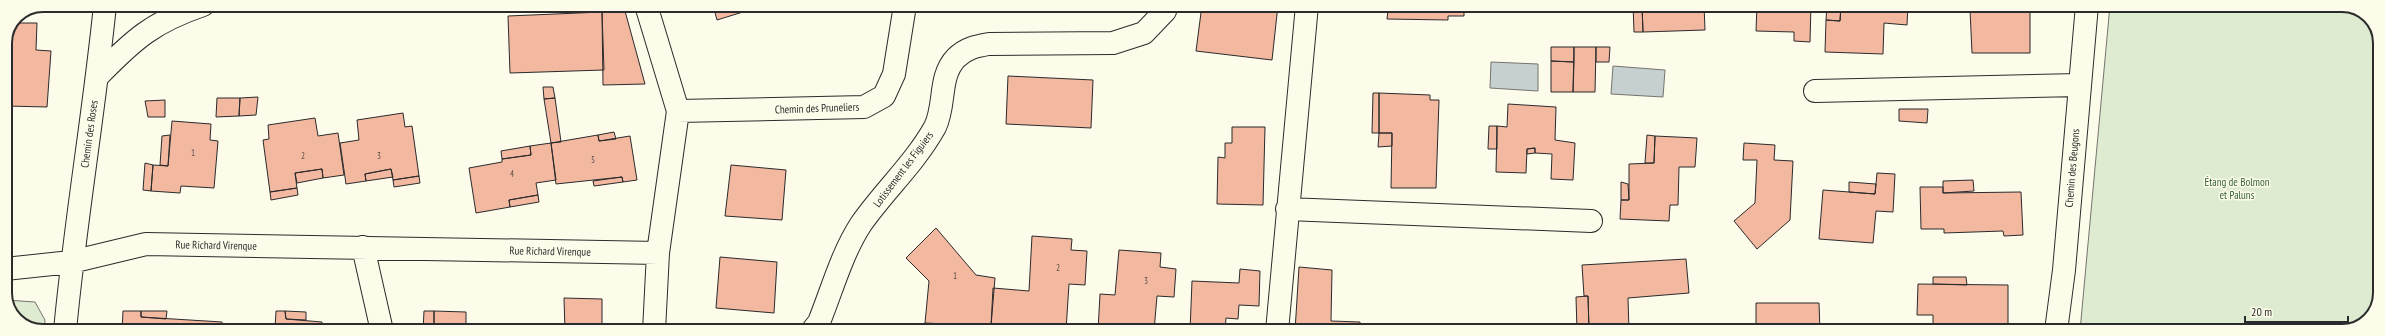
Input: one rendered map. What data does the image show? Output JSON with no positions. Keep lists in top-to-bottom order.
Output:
{
  "streets": {
    "street": [
      "Chemin des Pruneliers",
      "Chemin des Roses",
      "Chemin des Beugons",
      "Lotissement les Figuiers",
      "Rue Richard Virenque"
    ]
  },
  "crossings": [
    ["Chemin des Roses", "Rue Richard Virenque"]
  ],
  "parks": ["Étang de Bolmon et Paluns"],
  "house_numbers": [
    "1",
    "2",
    "3",
    "5",
    "4",
    "2",
    "1",
    "3"
  ],
  "scale_bar": "20 m"
}
